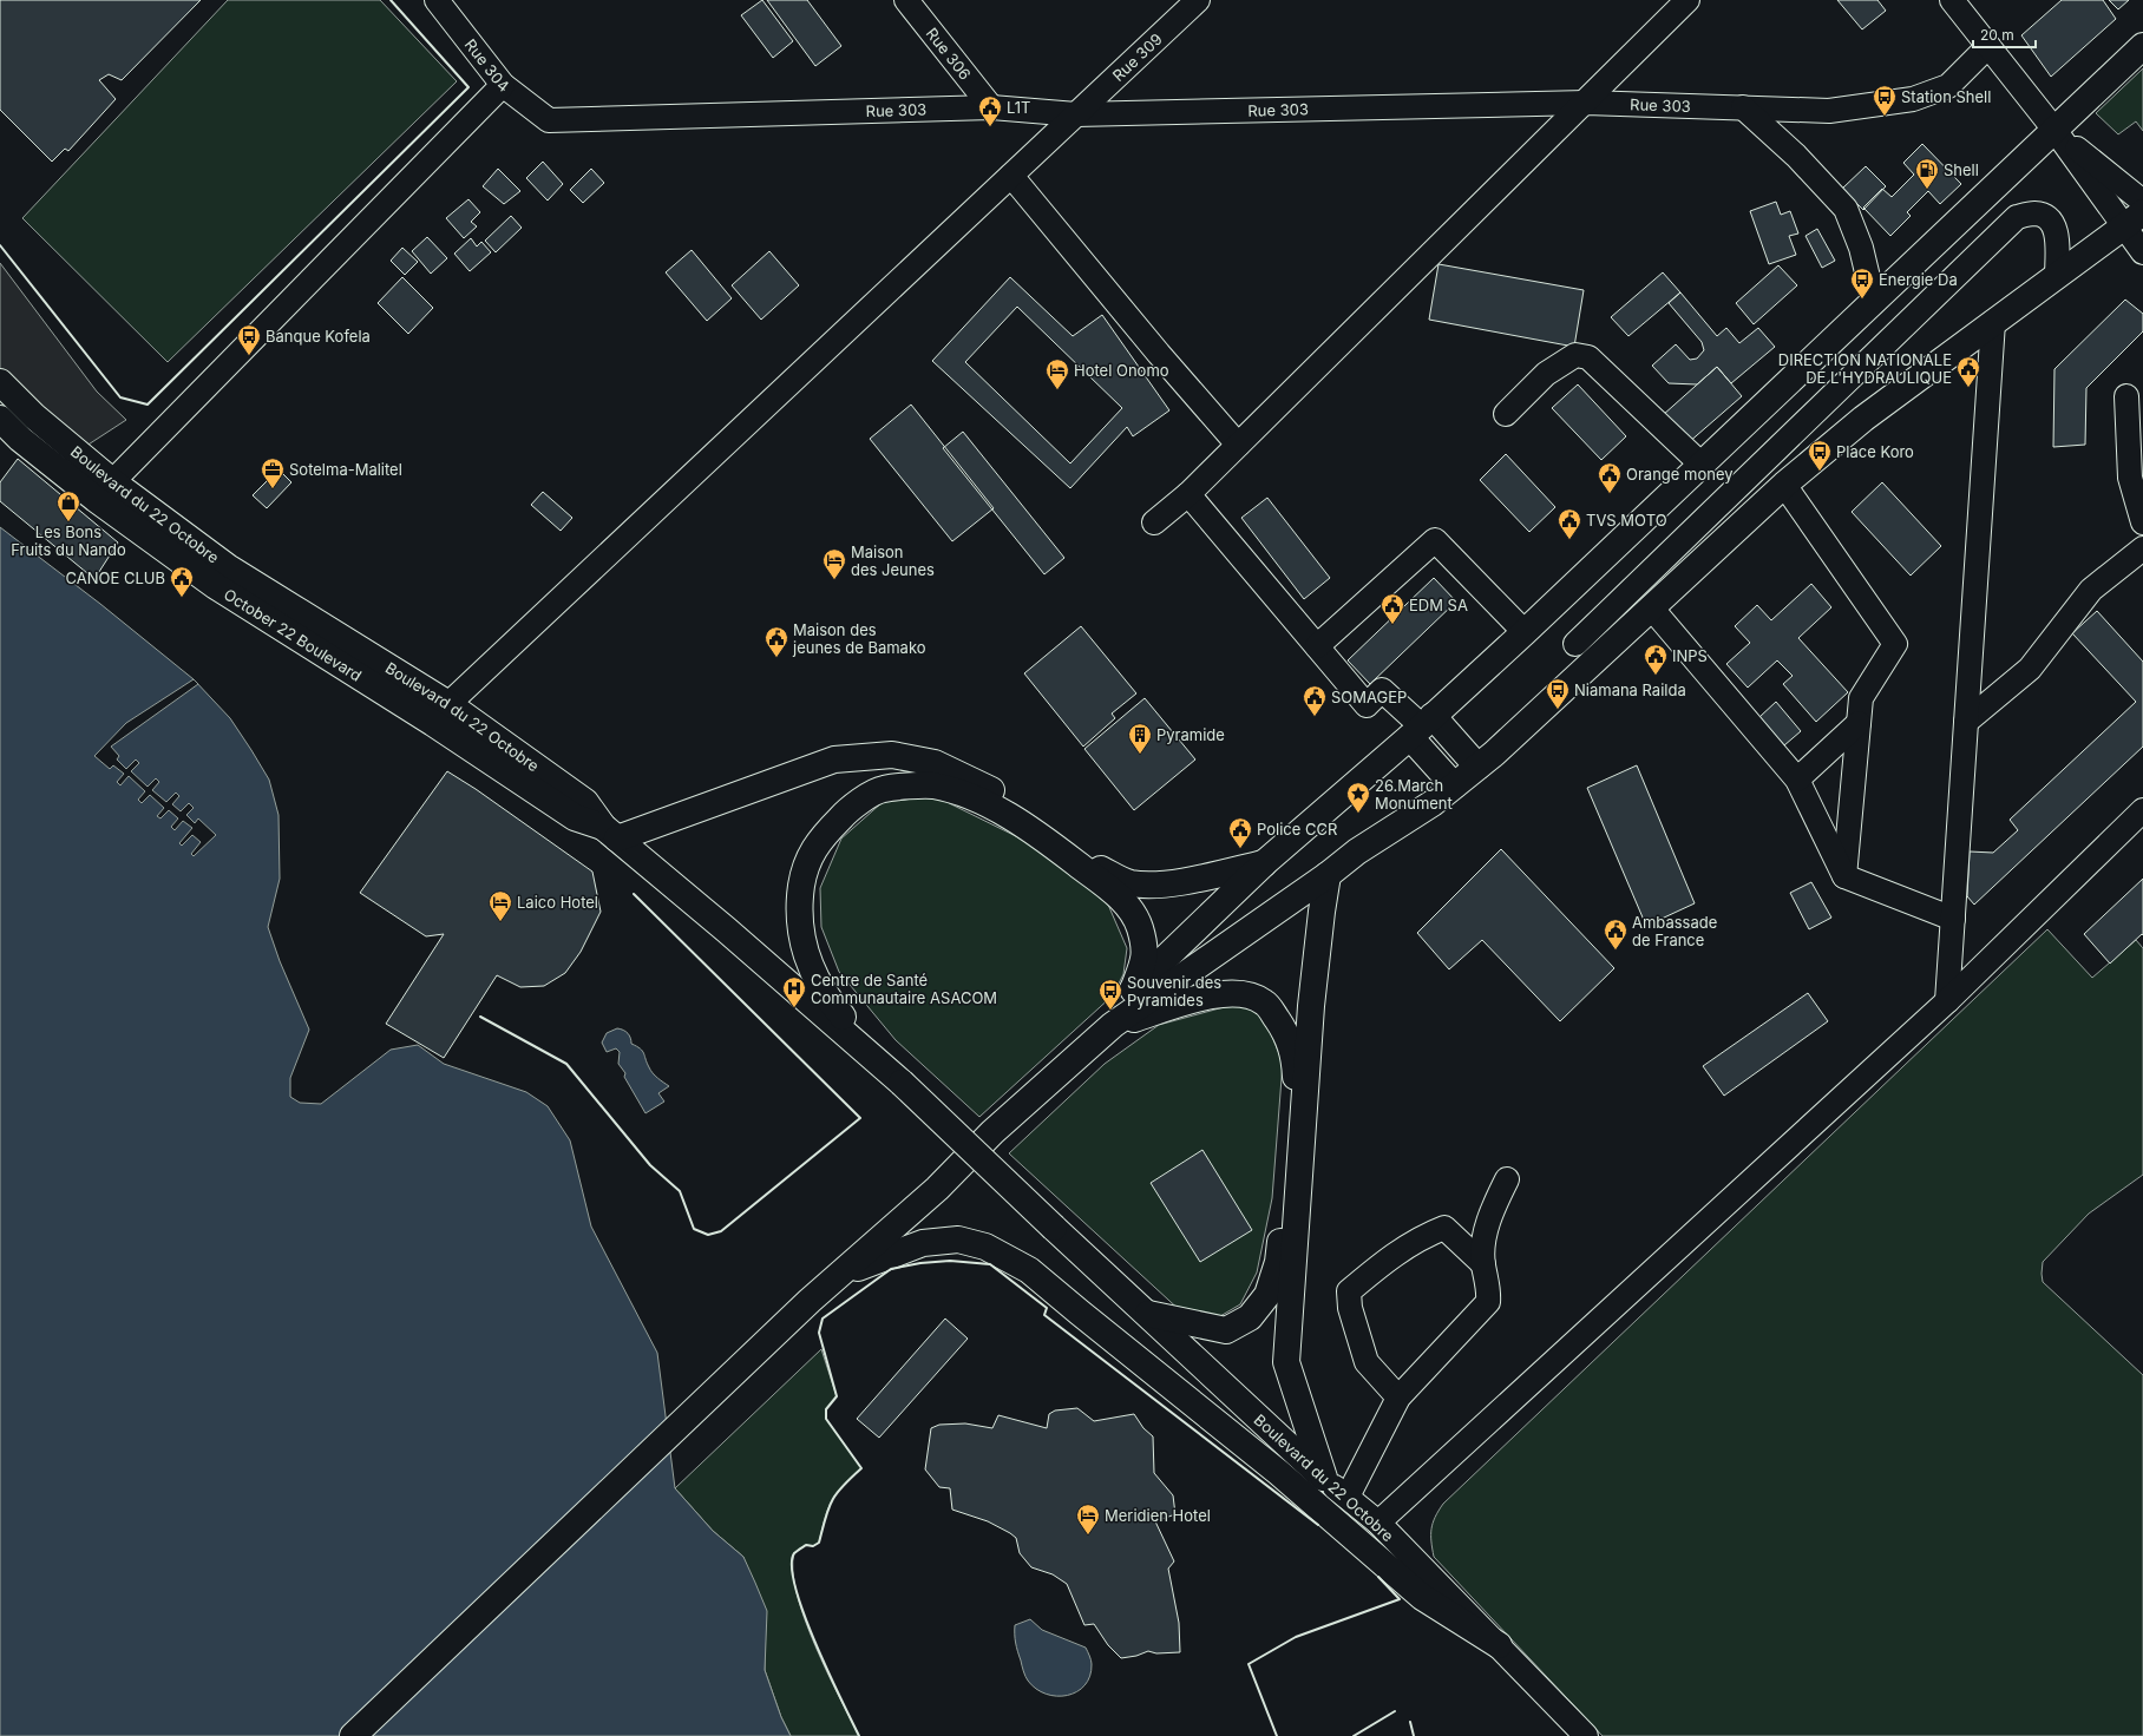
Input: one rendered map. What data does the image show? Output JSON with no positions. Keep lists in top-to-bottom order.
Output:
{
  "streets": {
    "main road": ["Boulevard du 22 Octobre", "October 22 Boulevard"],
    "street": [
      "Rue 306",
      "Rue 309",
      "Rue 304",
      "Rue 303"
    ]
  },
  "crossings": [
    ["Rue 306", "Rue 303"],
    ["Rue 309", "Rue 303"],
    ["Rue 309", "Boulevard du 22 Octobre"],
    ["Rue 304", "Rue 303"],
    ["Boulevard du 22 Octobre", "October 22 Boulevard"]
  ],
  "places": {
    "bus stop": [
      "Station Shell",
      "Energie Da",
      "Banque Kofela",
      "Place Koro",
      "Niamana Railda",
      "Souvenir des Pyramides"
    ],
    "public building": [
      "L1T",
      "DIRECTION NATIONALE DE L'HYDRAULIQUE",
      "Orange money",
      "TVS MOTO",
      "CANOE CLUB",
      "EDM SA",
      "Maison des jeunes de Bamako",
      "INPS",
      "SOMAGEP",
      "Police CCR",
      "Ambassade de France"
    ],
    "fuel station": ["Shell"],
    "hotel": [
      "Hotel Onomo",
      "Maison des Jeunes",
      "Laico Hotel",
      "Meridien Hotel"
    ],
    "office": ["Sotelma-Malitel"],
    "shop": ["Les Bons Fruits du Nando"],
    "building": ["Pyramide"],
    "place": ["26.March Monument"],
    "hospital": ["Centre de Santé Communautaire ASACOM"]
  },
  "scale_bar": "20 m"
}
